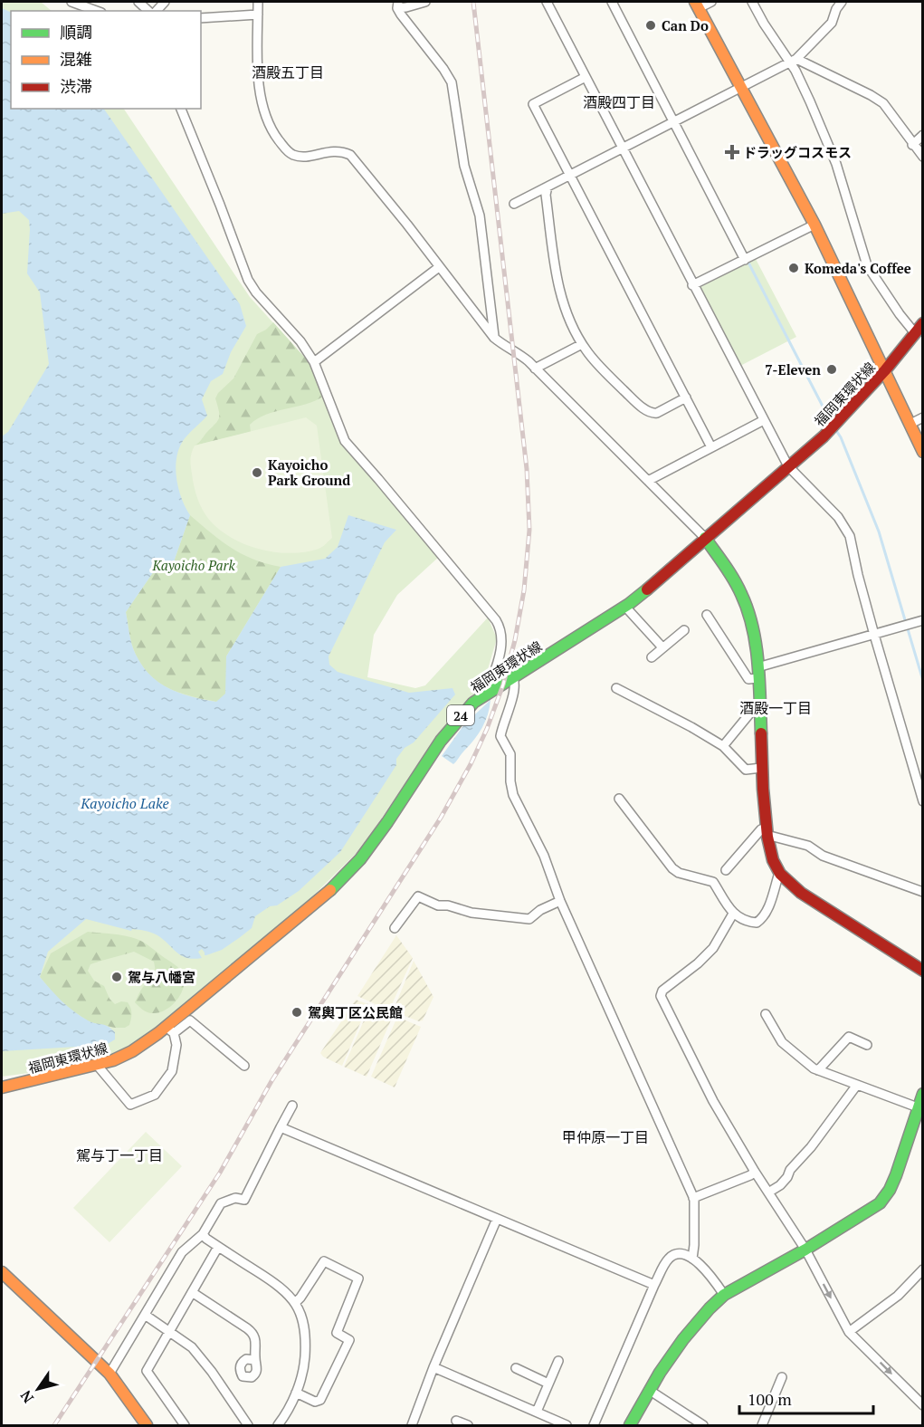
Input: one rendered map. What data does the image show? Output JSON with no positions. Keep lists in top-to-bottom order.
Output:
{
  "streets": {
    "street": ["福岡東環状線", "24"]
  },
  "districts": [
    "酒殿五丁目",
    "酒殿四丁目",
    "酒殿一丁目",
    "甲仲原一丁目",
    "駕与丁一丁目"
  ],
  "water": ["Kayoicho Lake"],
  "parks": ["Kayoicho Park"],
  "places": {
    "other": [
      "Can Do",
      "Komeda's Coffee",
      "7-Eleven",
      "Kayoicho Park Ground",
      "駕与八幡宮",
      "駕輿丁区公民館"
    ],
    "health": ["ドラッグコスモス"]
  },
  "legend": ["順調", "混雑", "渋滞"],
  "scale_bar": "100 m",
  "north": "bottom left"
}
